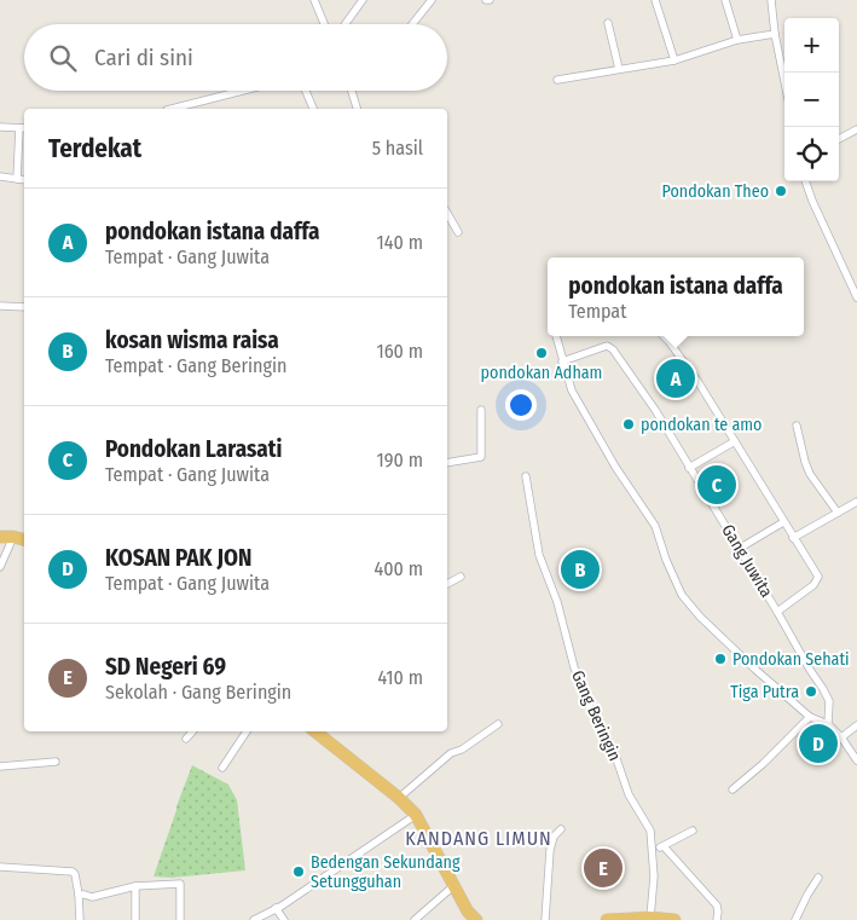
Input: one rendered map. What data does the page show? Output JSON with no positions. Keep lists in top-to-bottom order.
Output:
{
  "streets": {
    "street": ["Gang Juwita", "Gang Beringin"]
  },
  "districts": ["KANDANG LIMUN"],
  "places": [
    "Pondokan Theo",
    "pondokan Adham",
    "pondokan te amo",
    "Pondokan Sehati",
    "Tiga Putra",
    "Bedengan Sekundang Setungguhan"
  ],
  "page": {
    "map_buttons": ["+", "−"],
    "search": "Cari di sini",
    "heading": ["Terdekat", "5 hasil"],
    "list": [
      {
        "mark": "A",
        "name": "pondokan istana daffa",
        "note": "Tempat · Gang Juwita",
        "value": "140 m"
      },
      {
        "mark": "B",
        "name": "kosan wisma raisa",
        "note": "Tempat · Gang Beringin",
        "value": "160 m"
      },
      {
        "mark": "C",
        "name": "Pondokan Larasati",
        "note": "Tempat · Gang Juwita",
        "value": "190 m"
      },
      {
        "mark": "D",
        "name": "KOSAN PAK JON",
        "note": "Tempat · Gang Juwita",
        "value": "400 m"
      },
      {
        "mark": "E",
        "name": "SD Negeri 69",
        "note": "Sekolah · Gang Beringin",
        "value": "410 m"
      }
    ],
    "popup": ["pondokan istana daffa", "Tempat"],
    "pins": [
      "A",
      "C",
      "B",
      "D",
      "E"
    ]
  }
}
